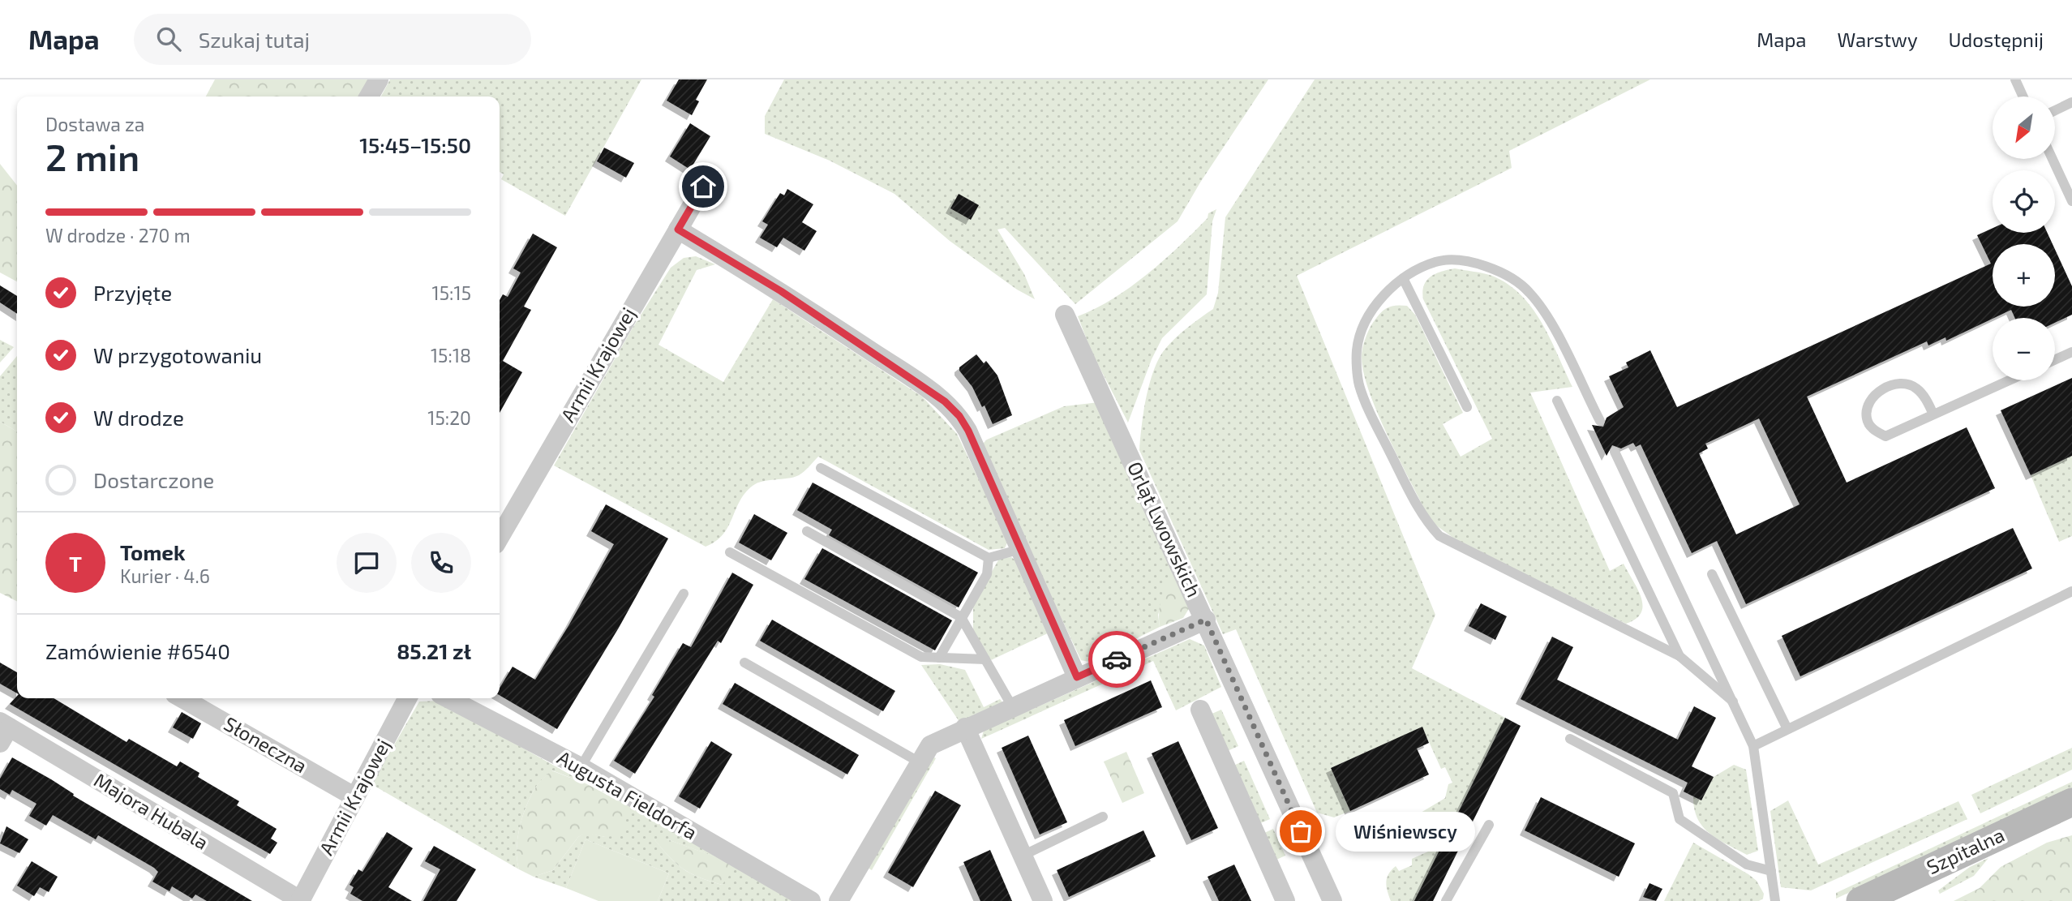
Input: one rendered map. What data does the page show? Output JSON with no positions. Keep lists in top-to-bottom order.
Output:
{
  "streets": {
    "street": [
      "Armii Krajowej",
      "Orląt Lwowskich",
      "Słoneczna",
      "Augusta Fieldorfa",
      "Majora Hubala",
      "Szpitalna"
    ]
  },
  "crossings": [
    ["Armii Krajowej", "Słoneczna"],
    ["Armii Krajowej", "Majora Hubala"]
  ],
  "places": ["Wiśniewscy"],
  "north": "bottom left",
  "page": {
    "header": "Mapa",
    "search": "Szukaj tutaj",
    "nav": ["Mapa", "Warstwy", "Udostępnij"],
    "map_buttons": ["+", "−"],
    "heading": ["2 min", "Dostawa za", "15:45–15:50"],
    "panel": [
      "Tomek",
      "Kurier · 4.6",
      "Zamówienie #6540",
      "85.21 zł"
    ],
    "bar": "W drodze · 270 m",
    "list": [
      ["Przyjęte", "15:15"],
      ["W przygotowaniu", "15:18"],
      ["W drodze", "15:20"],
      "Dostarczone"
    ],
    "round": "T",
    "bubble": "Wiśniewscy"
  }
}
